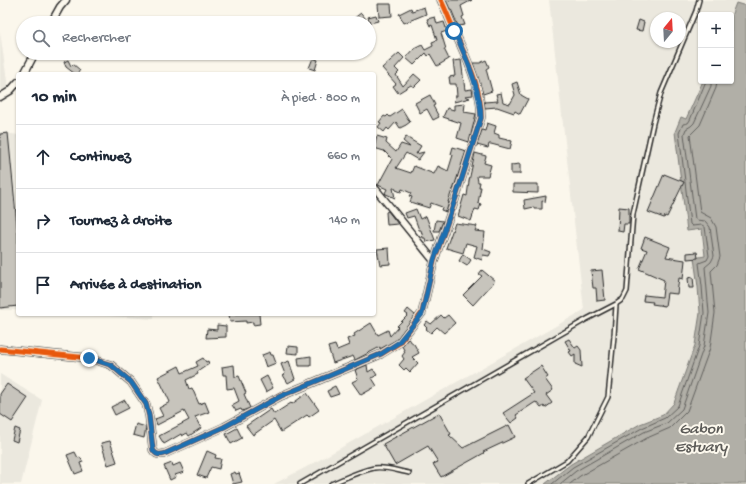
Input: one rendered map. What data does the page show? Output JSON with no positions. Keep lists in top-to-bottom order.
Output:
{
  "water": ["Gabon Estuary"],
  "north": "top",
  "page": {
    "map_buttons": ["+", "−"],
    "search": "Rechercher",
    "heading": ["10 min", "À pied · 800 m"],
    "list": [
      ["Continuez", "660 m"],
      ["Tournez à droite", "140 m"],
      "Arrivée à destination"
    ]
  }
}
